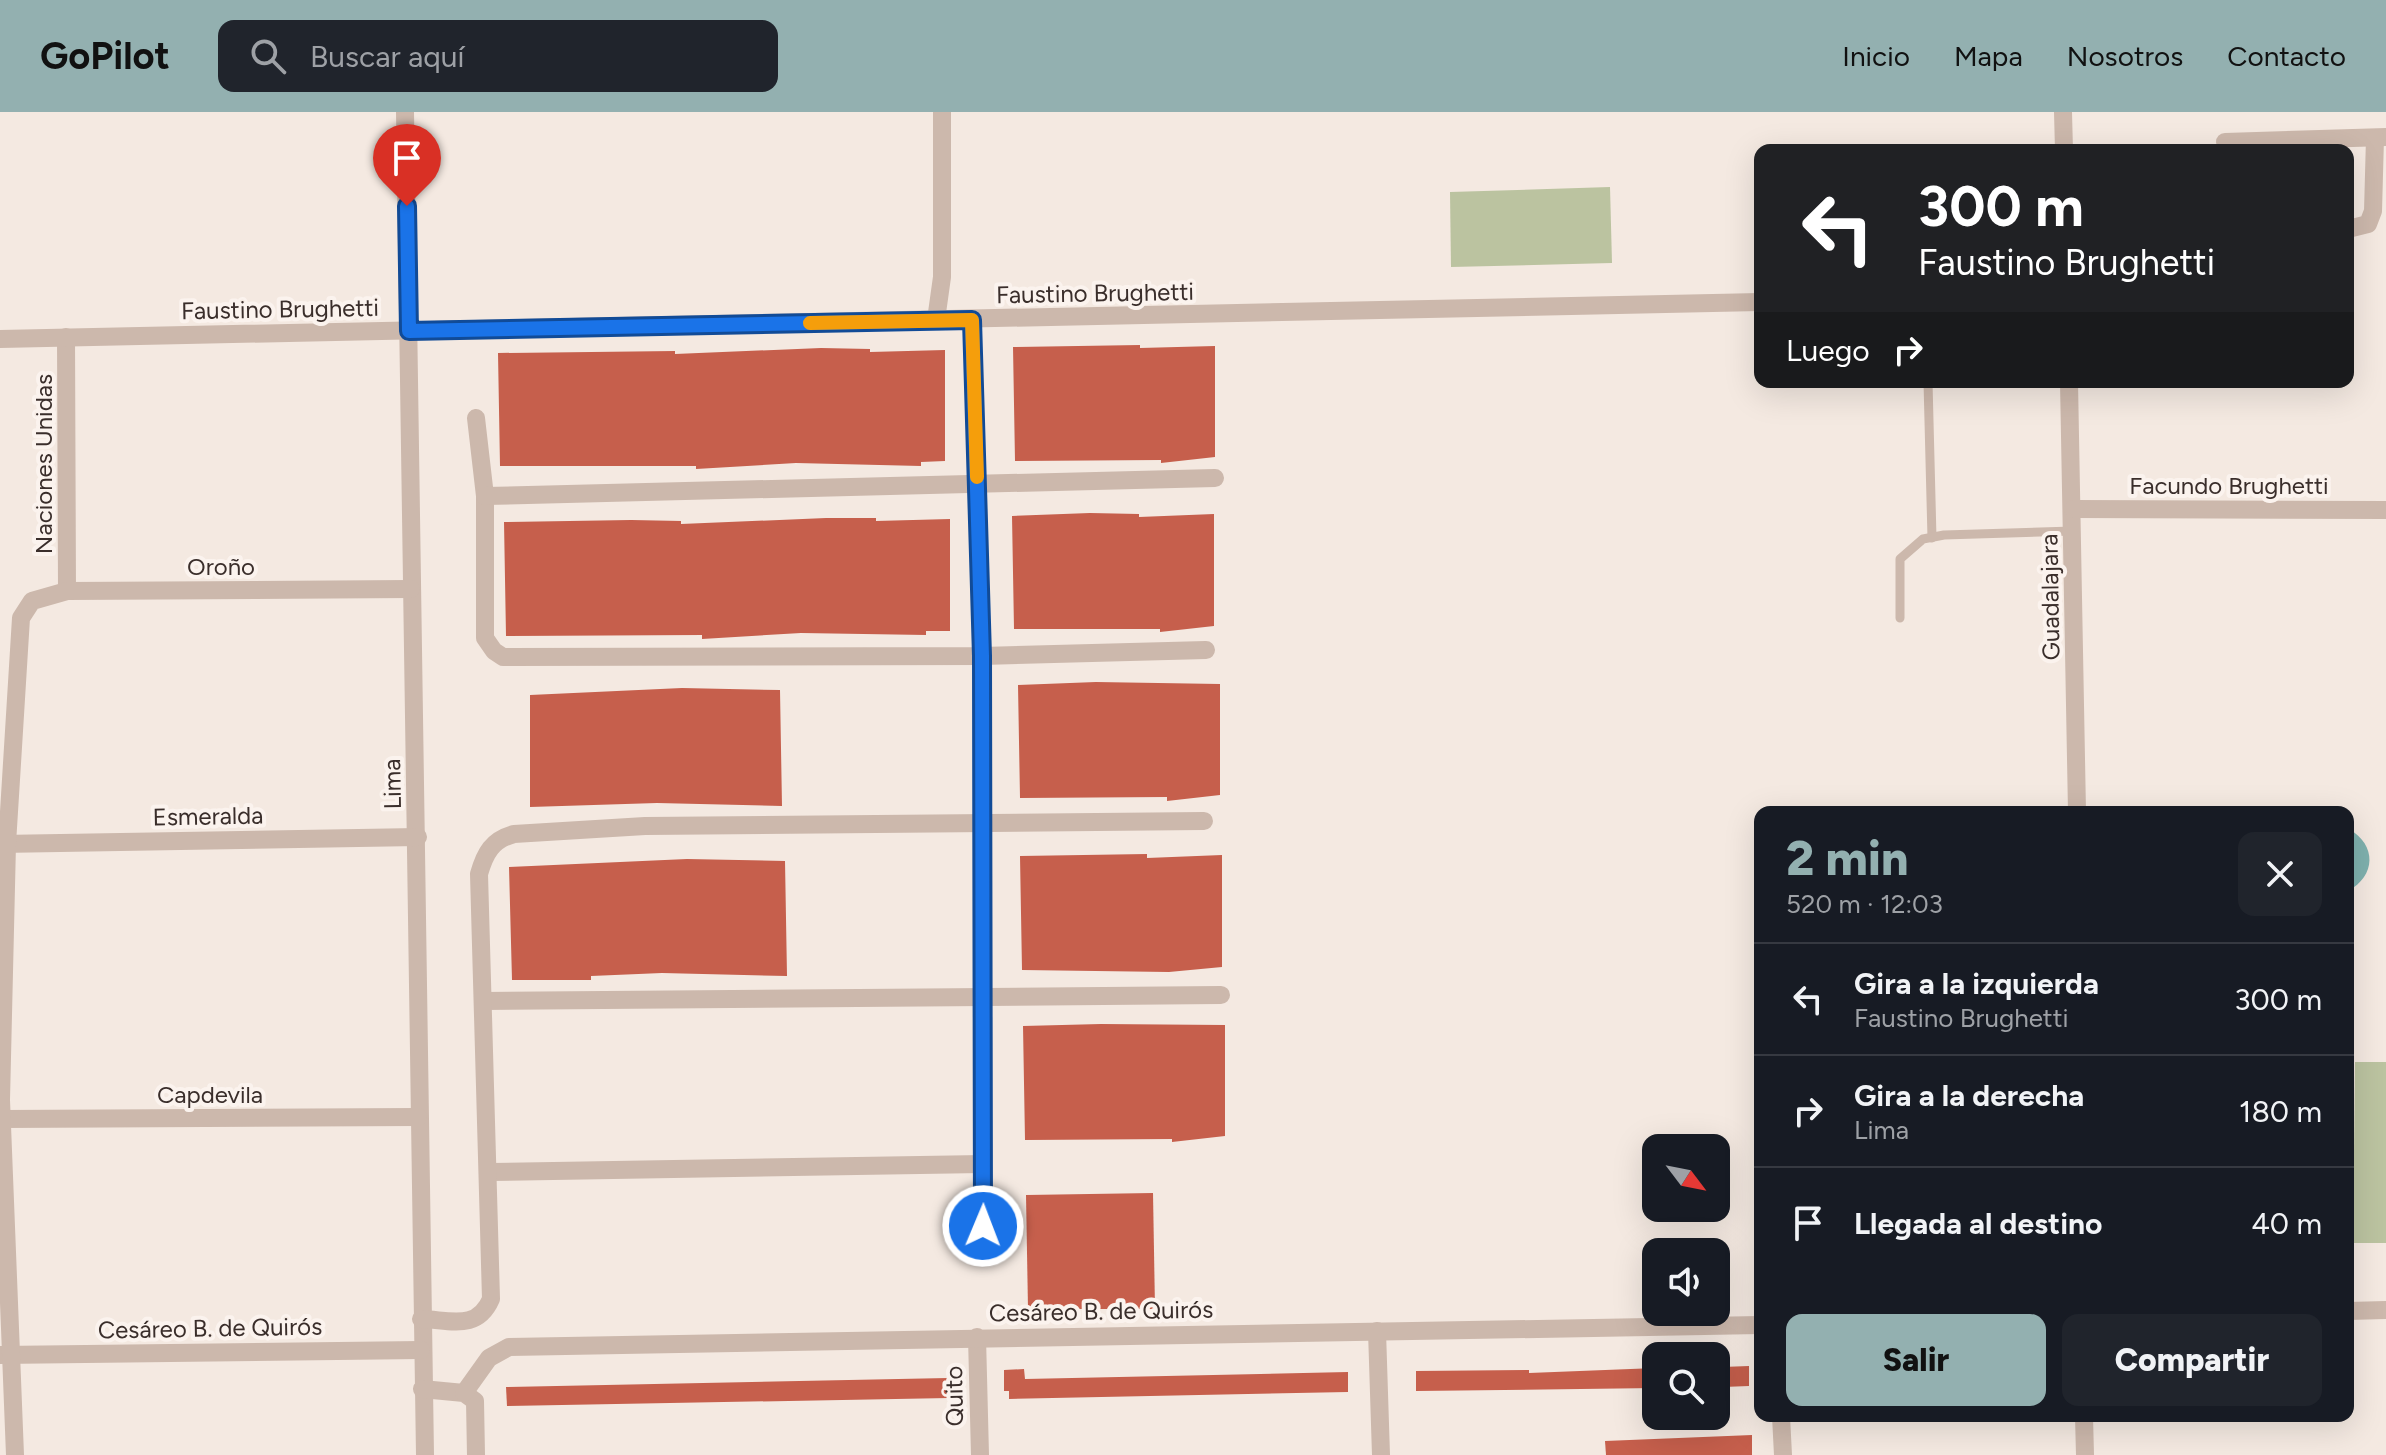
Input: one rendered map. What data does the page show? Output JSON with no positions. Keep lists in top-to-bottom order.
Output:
{
  "streets": {
    "street": [
      "Faustino Brughetti",
      "Naciones Unidas",
      "Facundo Brughetti",
      "Oroño",
      "Guadalajara",
      "Lima",
      "Esmeralda",
      "Capdevila",
      "Cesáreo B. de Quirós",
      "Quito"
    ]
  },
  "crossings": [
    ["Faustino Brughetti", "Naciones Unidas"],
    ["Faustino Brughetti", "Lima"],
    ["Naciones Unidas", "Oroño"],
    ["Facundo Brughetti", "Guadalajara"],
    ["Oroño", "Lima"],
    ["Oroño", "Esmeralda"],
    ["Lima", "Esmeralda"],
    ["Lima", "Capdevila"],
    ["Lima", "Cesáreo B. de Quirós"],
    ["Cesáreo B. de Quirós", "Quito"]
  ],
  "north": "bottom right",
  "page": {
    "header": "GoPilot",
    "search": "Buscar aquí",
    "nav": [
      "Inicio",
      "Mapa",
      "Nosotros",
      "Contacto"
    ],
    "turn": ["300 m", "Faustino Brughetti"],
    "then": "Luego",
    "heading": ["2 min", "520 m · 12:03"],
    "list": [
      {
        "name": "Gira a la izquierda",
        "note": "Faustino Brughetti",
        "value": "300 m"
      },
      {
        "name": "Gira a la derecha",
        "note": "Lima",
        "value": "180 m"
      },
      {
        "name": "Llegada al destino",
        "value": "40 m"
      }
    ],
    "buttons": ["Salir", "Compartir"]
  }
}
